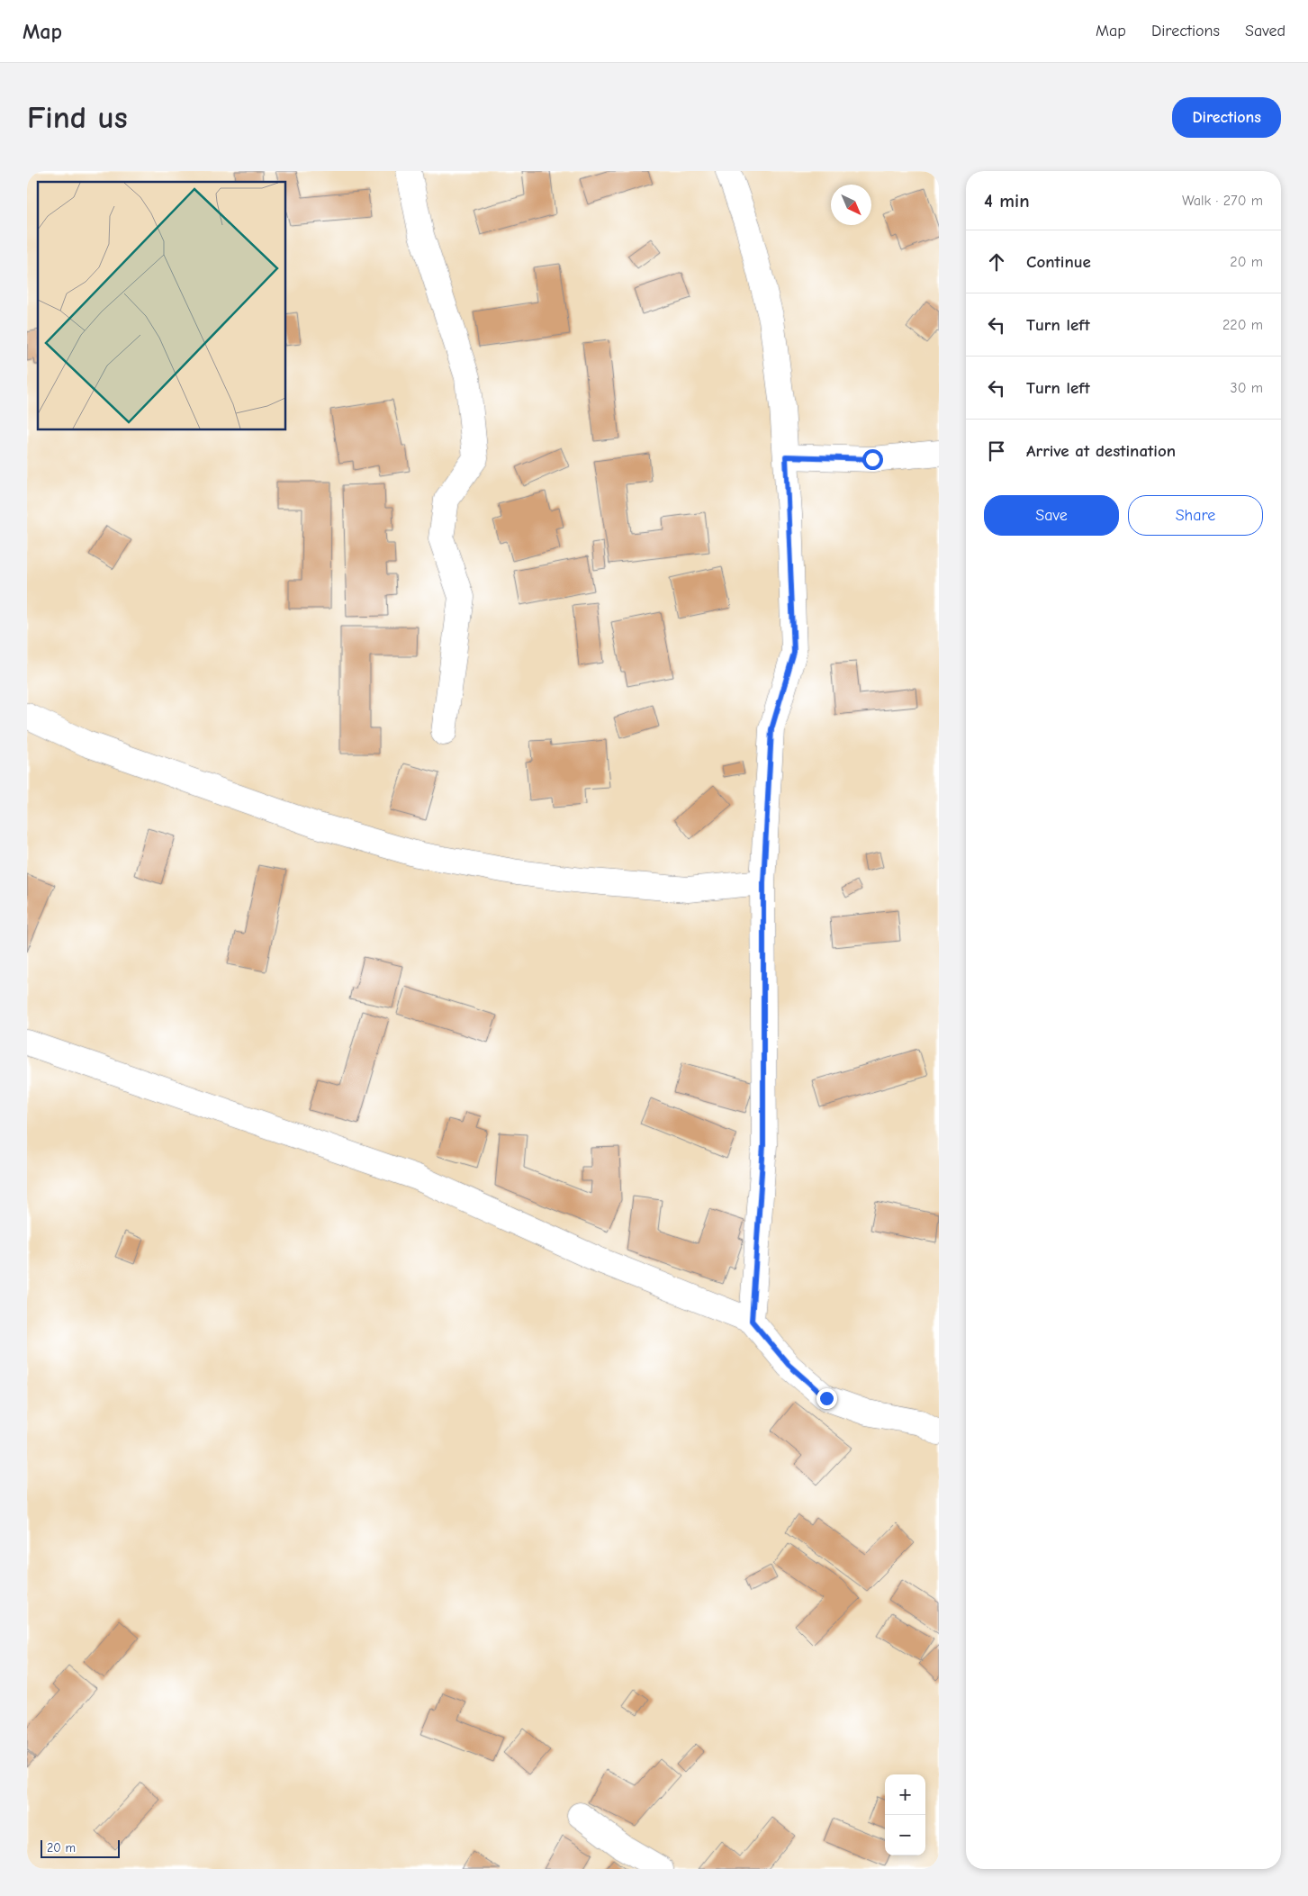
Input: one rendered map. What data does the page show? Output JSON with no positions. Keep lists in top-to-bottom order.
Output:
{
  "scale_bar": "20 m",
  "north": "bottom right",
  "page": {
    "header": "Map",
    "nav": ["Map", "Directions", "Saved"],
    "buttons": [
      "Directions",
      ["Save", "Share"]
    ],
    "title": "Find us",
    "heading": ["4 min", "Walk · 270 m"],
    "list": [
      ["Continue", "20 m"],
      ["Turn left", "220 m"],
      ["Turn left", "30 m"],
      "Arrive at destination"
    ],
    "map_buttons": ["+", "−"],
    "scale": "20 m"
  }
}
